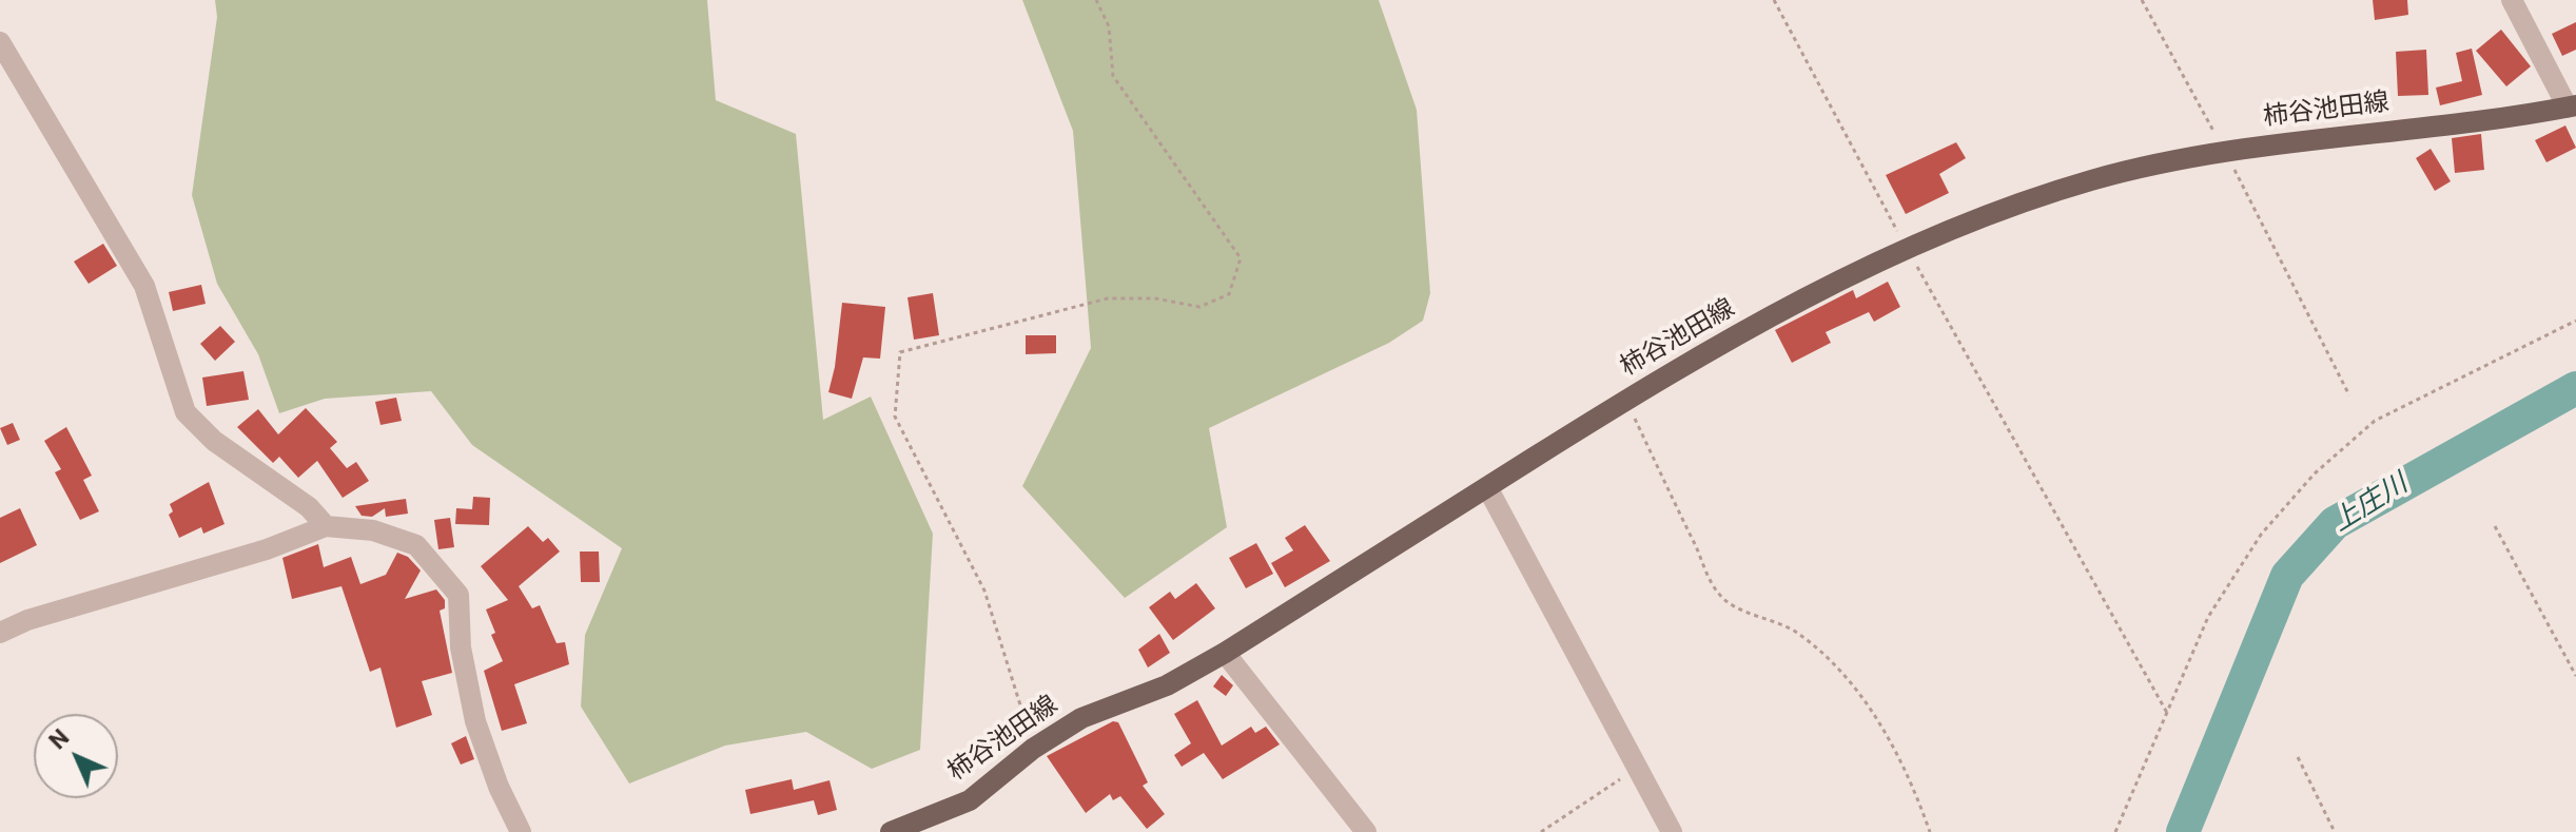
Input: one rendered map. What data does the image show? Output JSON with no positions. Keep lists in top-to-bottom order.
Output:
{
  "streets": {
    "main road": ["柿谷池田線"]
  },
  "water": ["上庄川"],
  "north": "top left"
}
